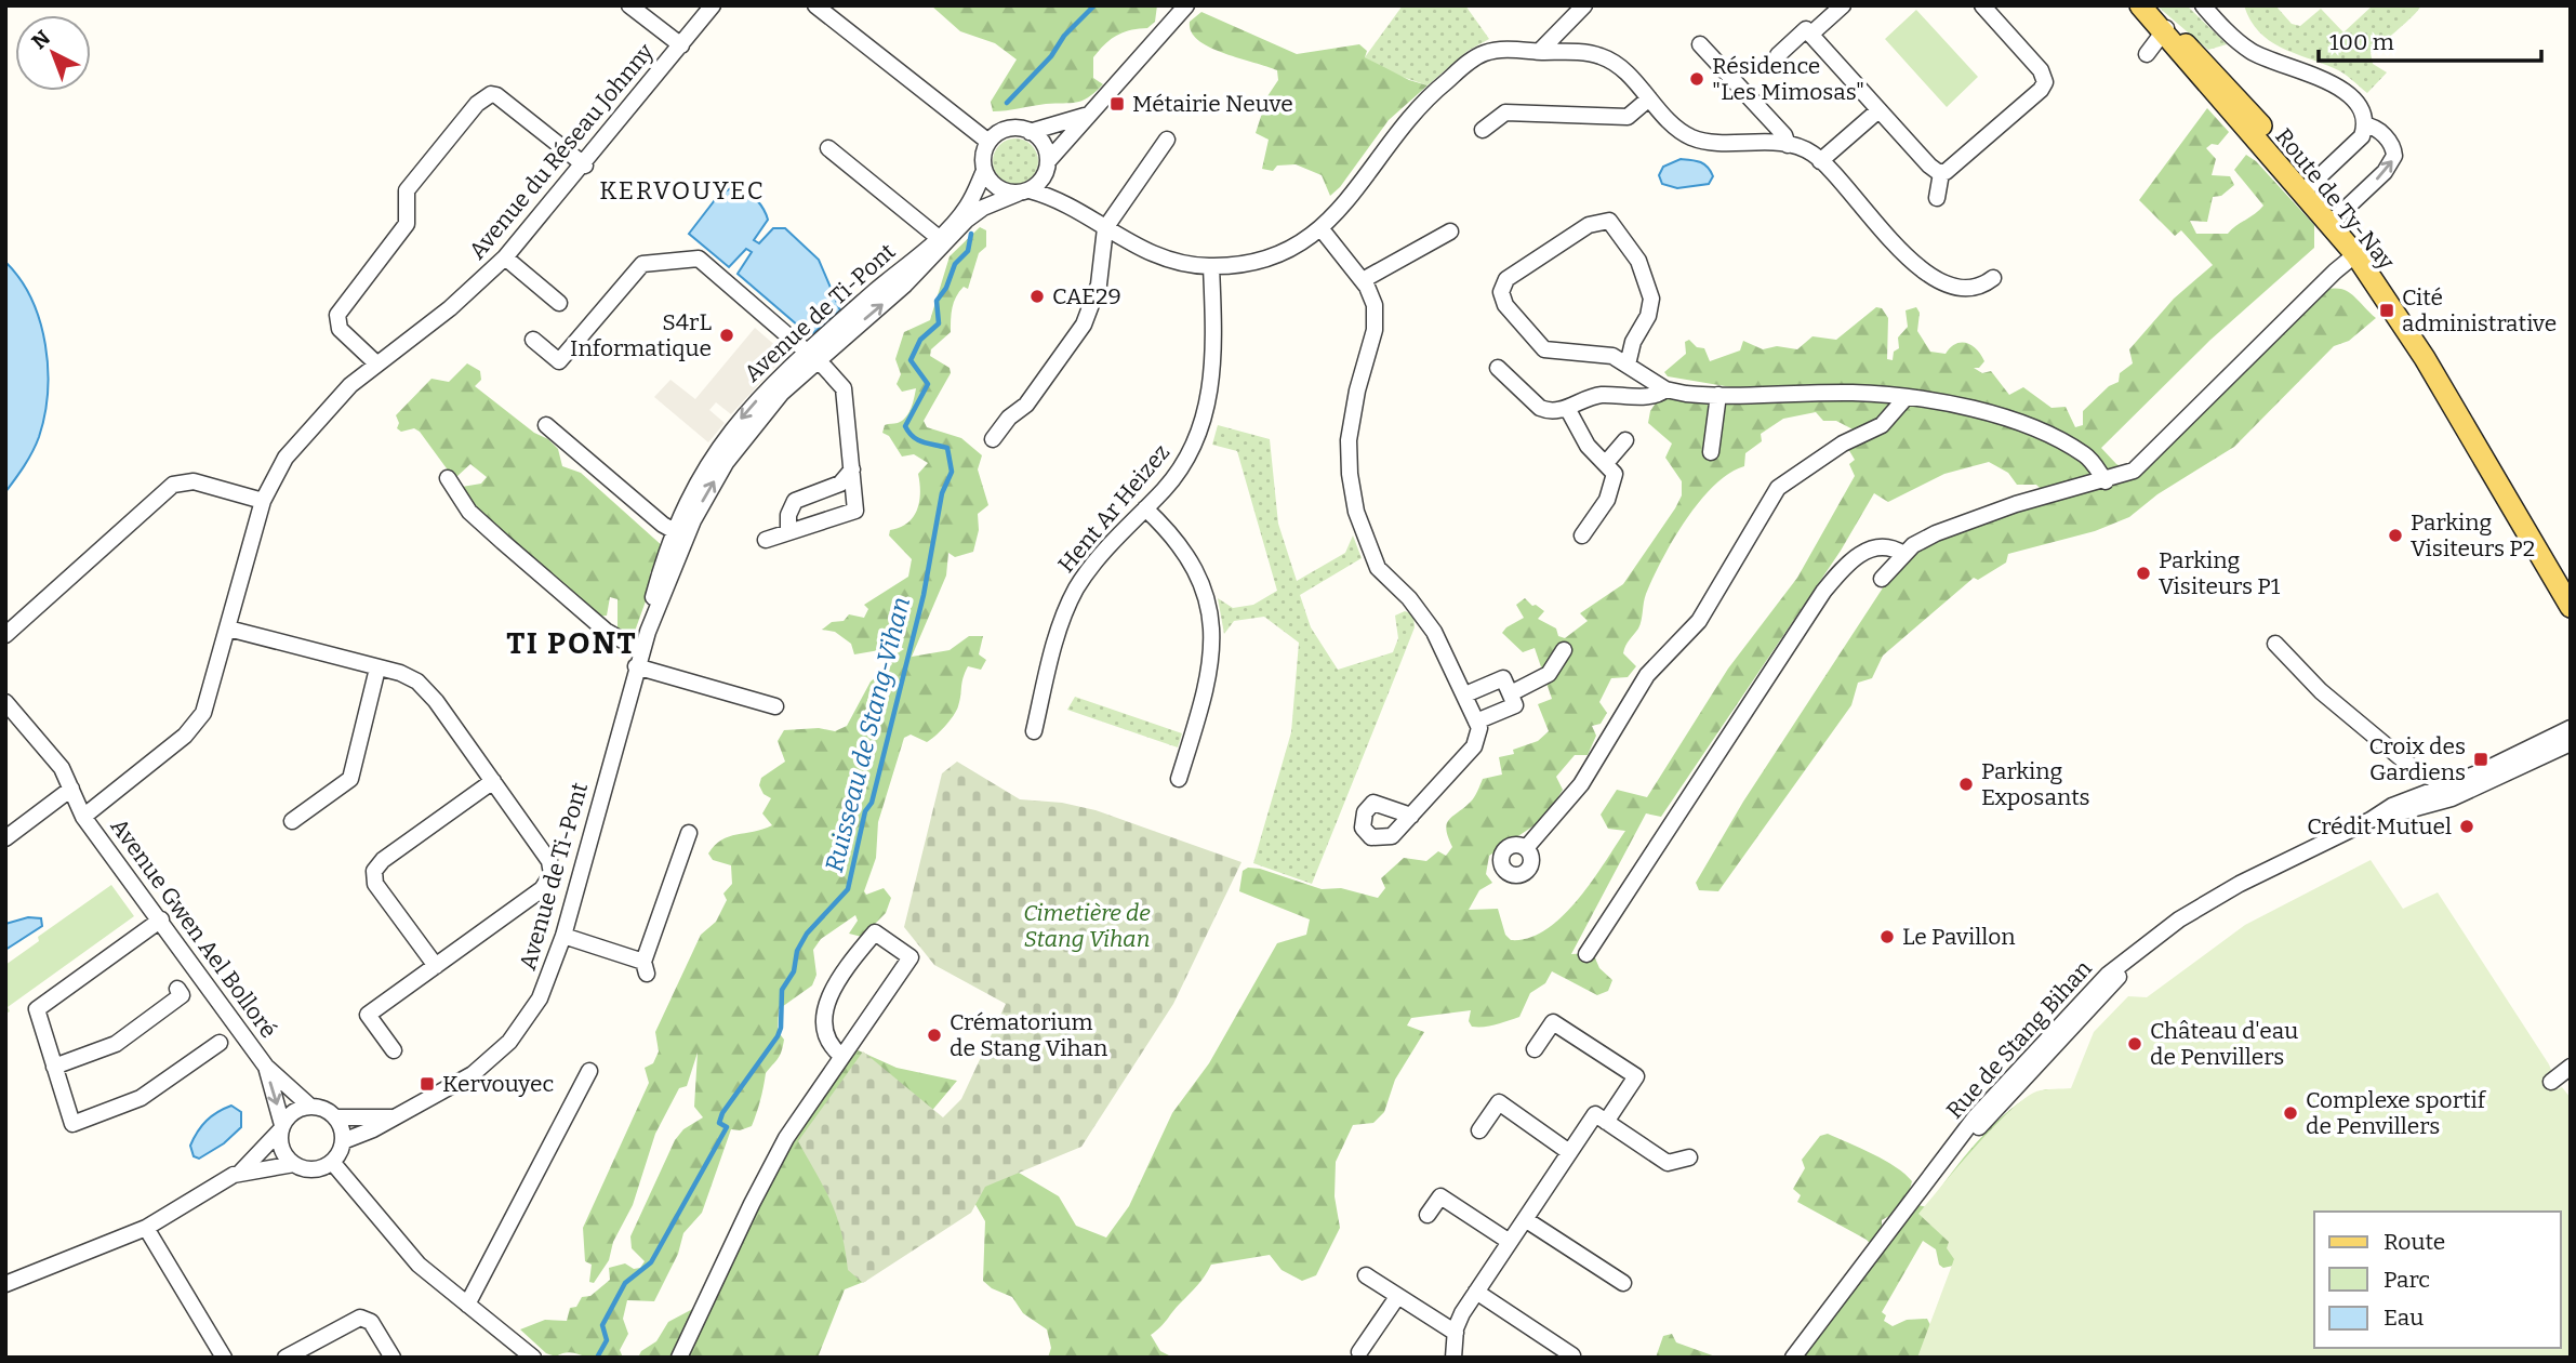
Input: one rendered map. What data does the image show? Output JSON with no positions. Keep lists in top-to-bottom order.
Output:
{
  "streets": {
    "main road": ["Route de Ty-Nay"],
    "street": [
      "Avenue du Réseau Johnny",
      "Avenue de Ti-Pont",
      "Hent Ar Heizez",
      "Avenue Gwen Ael Bolloré",
      "Rue de Stang Bihan"
    ]
  },
  "crossings": [
    ["Avenue du Réseau Johnny", "Avenue Gwen Ael Bolloré"],
    ["Avenue de Ti-Pont", "Avenue Gwen Ael Bolloré"]
  ],
  "districts": ["KERVOUYEC", "TI PONT"],
  "water": ["Ruisseau de Stang-Vihan"],
  "parks": ["Cimetière de Stang Vihan"],
  "places": {
    "other": [
      "Résidence \"Les Mimosas\"",
      "CAE29",
      "S4rL Informatique",
      "Parking Visiteurs P2",
      "Parking Visiteurs P1",
      "Parking Exposants",
      "Crédit Mutuel",
      "Le Pavillon",
      "Crématorium de Stang Vihan",
      "Château d'eau de Penvillers",
      "Complexe sportif de Penvillers"
    ],
    "transit": [
      "Métairie Neuve",
      "Cité administrative",
      "Croix des Gardiens",
      "Kervouyec"
    ]
  },
  "legend": ["Route", "Parc", "Eau"],
  "scale_bar": "100 m",
  "north": "top left"
}
